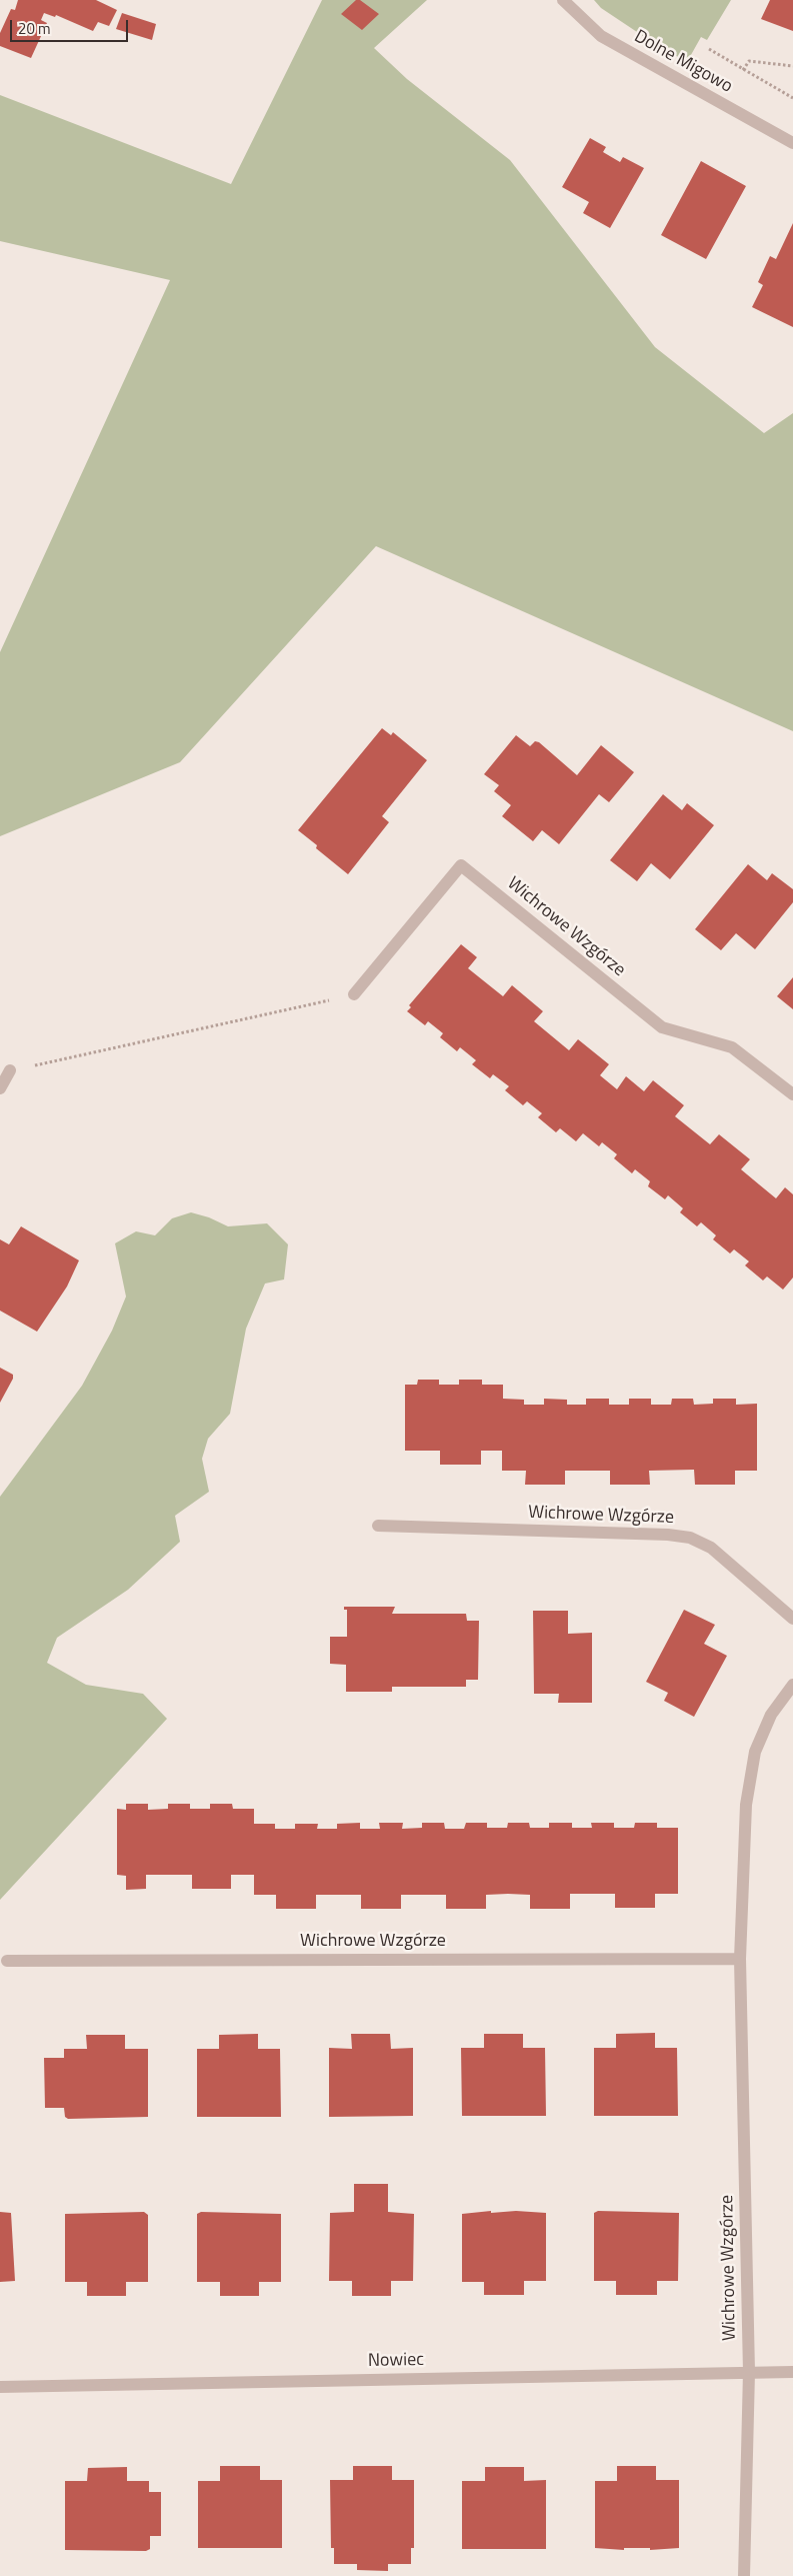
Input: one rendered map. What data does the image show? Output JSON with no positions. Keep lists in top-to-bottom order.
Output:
{
  "streets": {
    "street": ["Dolne Migowo", "Wichrowe Wzgórze", "Nowiec"]
  },
  "crossings": [
    ["Wichrowe Wzgórze", "Nowiec"]
  ],
  "scale_bar": "20 m"
}
